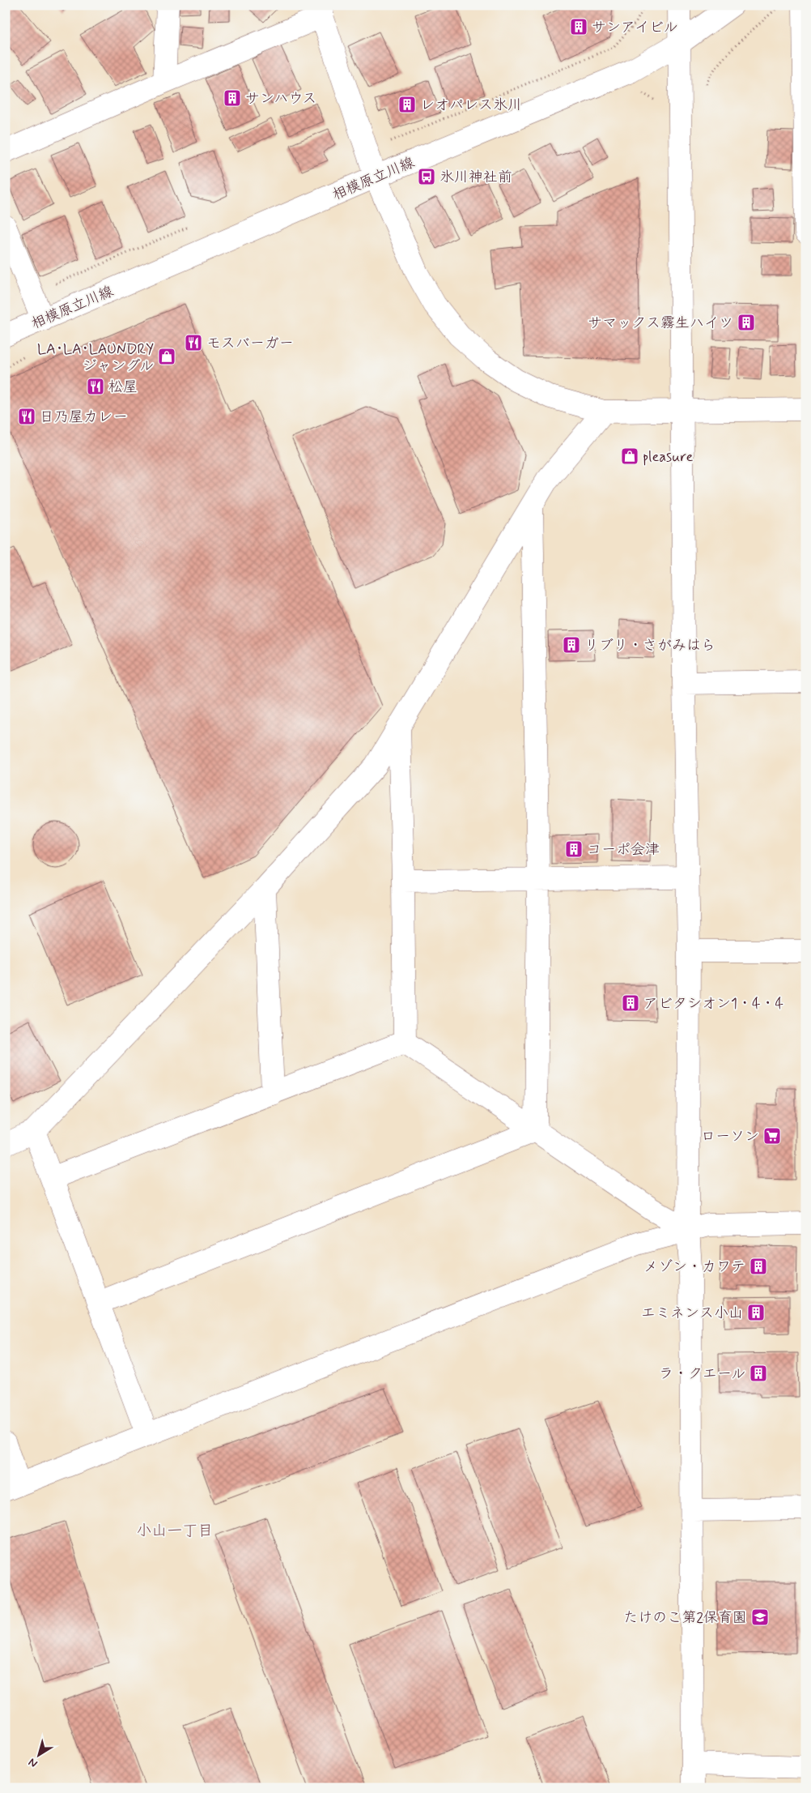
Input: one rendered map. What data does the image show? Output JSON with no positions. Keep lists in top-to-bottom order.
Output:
{
  "streets": {
    "street": ["相模原立川線"]
  },
  "districts": ["小山一丁目"],
  "places": {
    "building": [
      "サンアイビル",
      "サンハウス",
      "レオパレス氷川",
      "サマックス霧生ハイツ",
      "リブリ・さがみはら",
      "コーポ会津",
      "アビタシオン1・4・4",
      "メゾン・カワテ",
      "エミネンス小山",
      "ラ・クエール"
    ],
    "bus stop": ["氷川神社前"],
    "restaurant": ["モスバーガー", "松屋", "日乃屋カレー"],
    "shop": ["LA･LA･LAUNDRY ジャングル", "pleasure"],
    "supermarket": ["ローソン"],
    "school or university": ["たけのこ第2保育園"]
  },
  "north": "bottom left"
}
